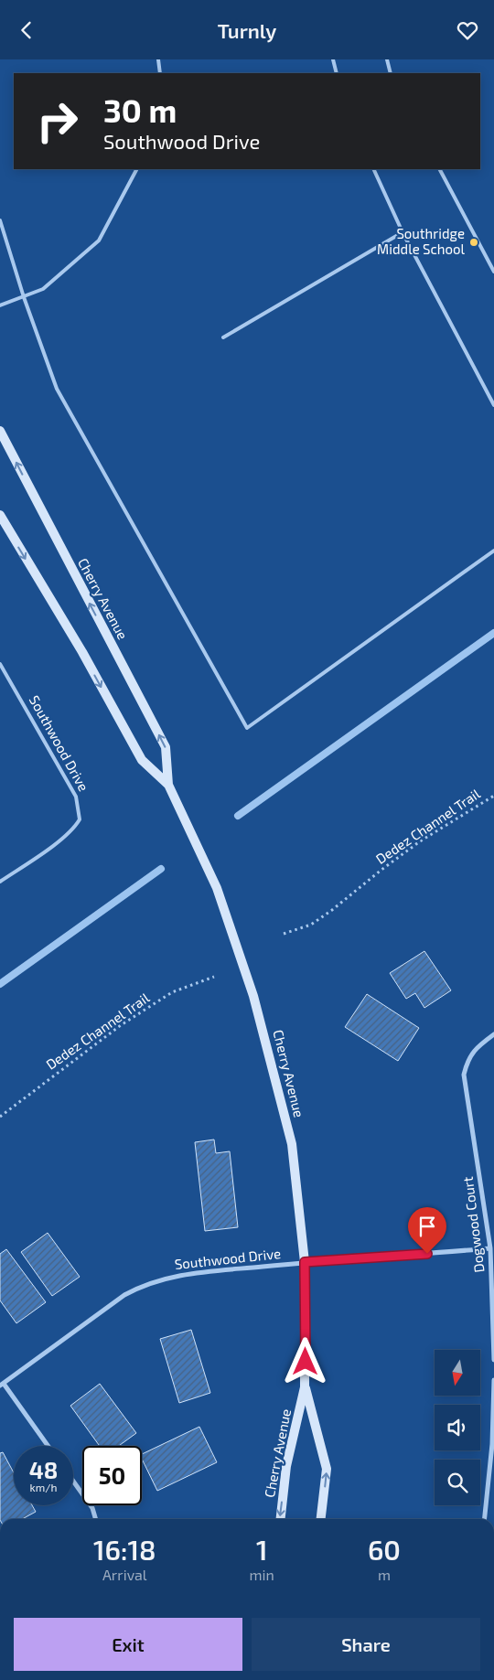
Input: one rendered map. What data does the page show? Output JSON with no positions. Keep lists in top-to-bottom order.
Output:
{
  "streets": {
    "main road": ["Cherry Avenue"],
    "street": ["Southwood Drive", "Dogwood Court"],
    "path": ["Dedez Channel Trail"]
  },
  "crossings": [
    ["Cherry Avenue", "Southwood Drive"],
    ["Southwood Drive", "Dogwood Court"]
  ],
  "places": ["Southridge Middle School"],
  "north": "bottom",
  "page": {
    "header": "Turnly",
    "turn": ["30 m", "Southwood Drive"],
    "speed": "48 km/h",
    "limit": "50",
    "eta": [
      "16:18",
      "Arrival",
      "1",
      "min",
      "60",
      "m"
    ],
    "buttons": ["Exit", "Share"]
  }
}
